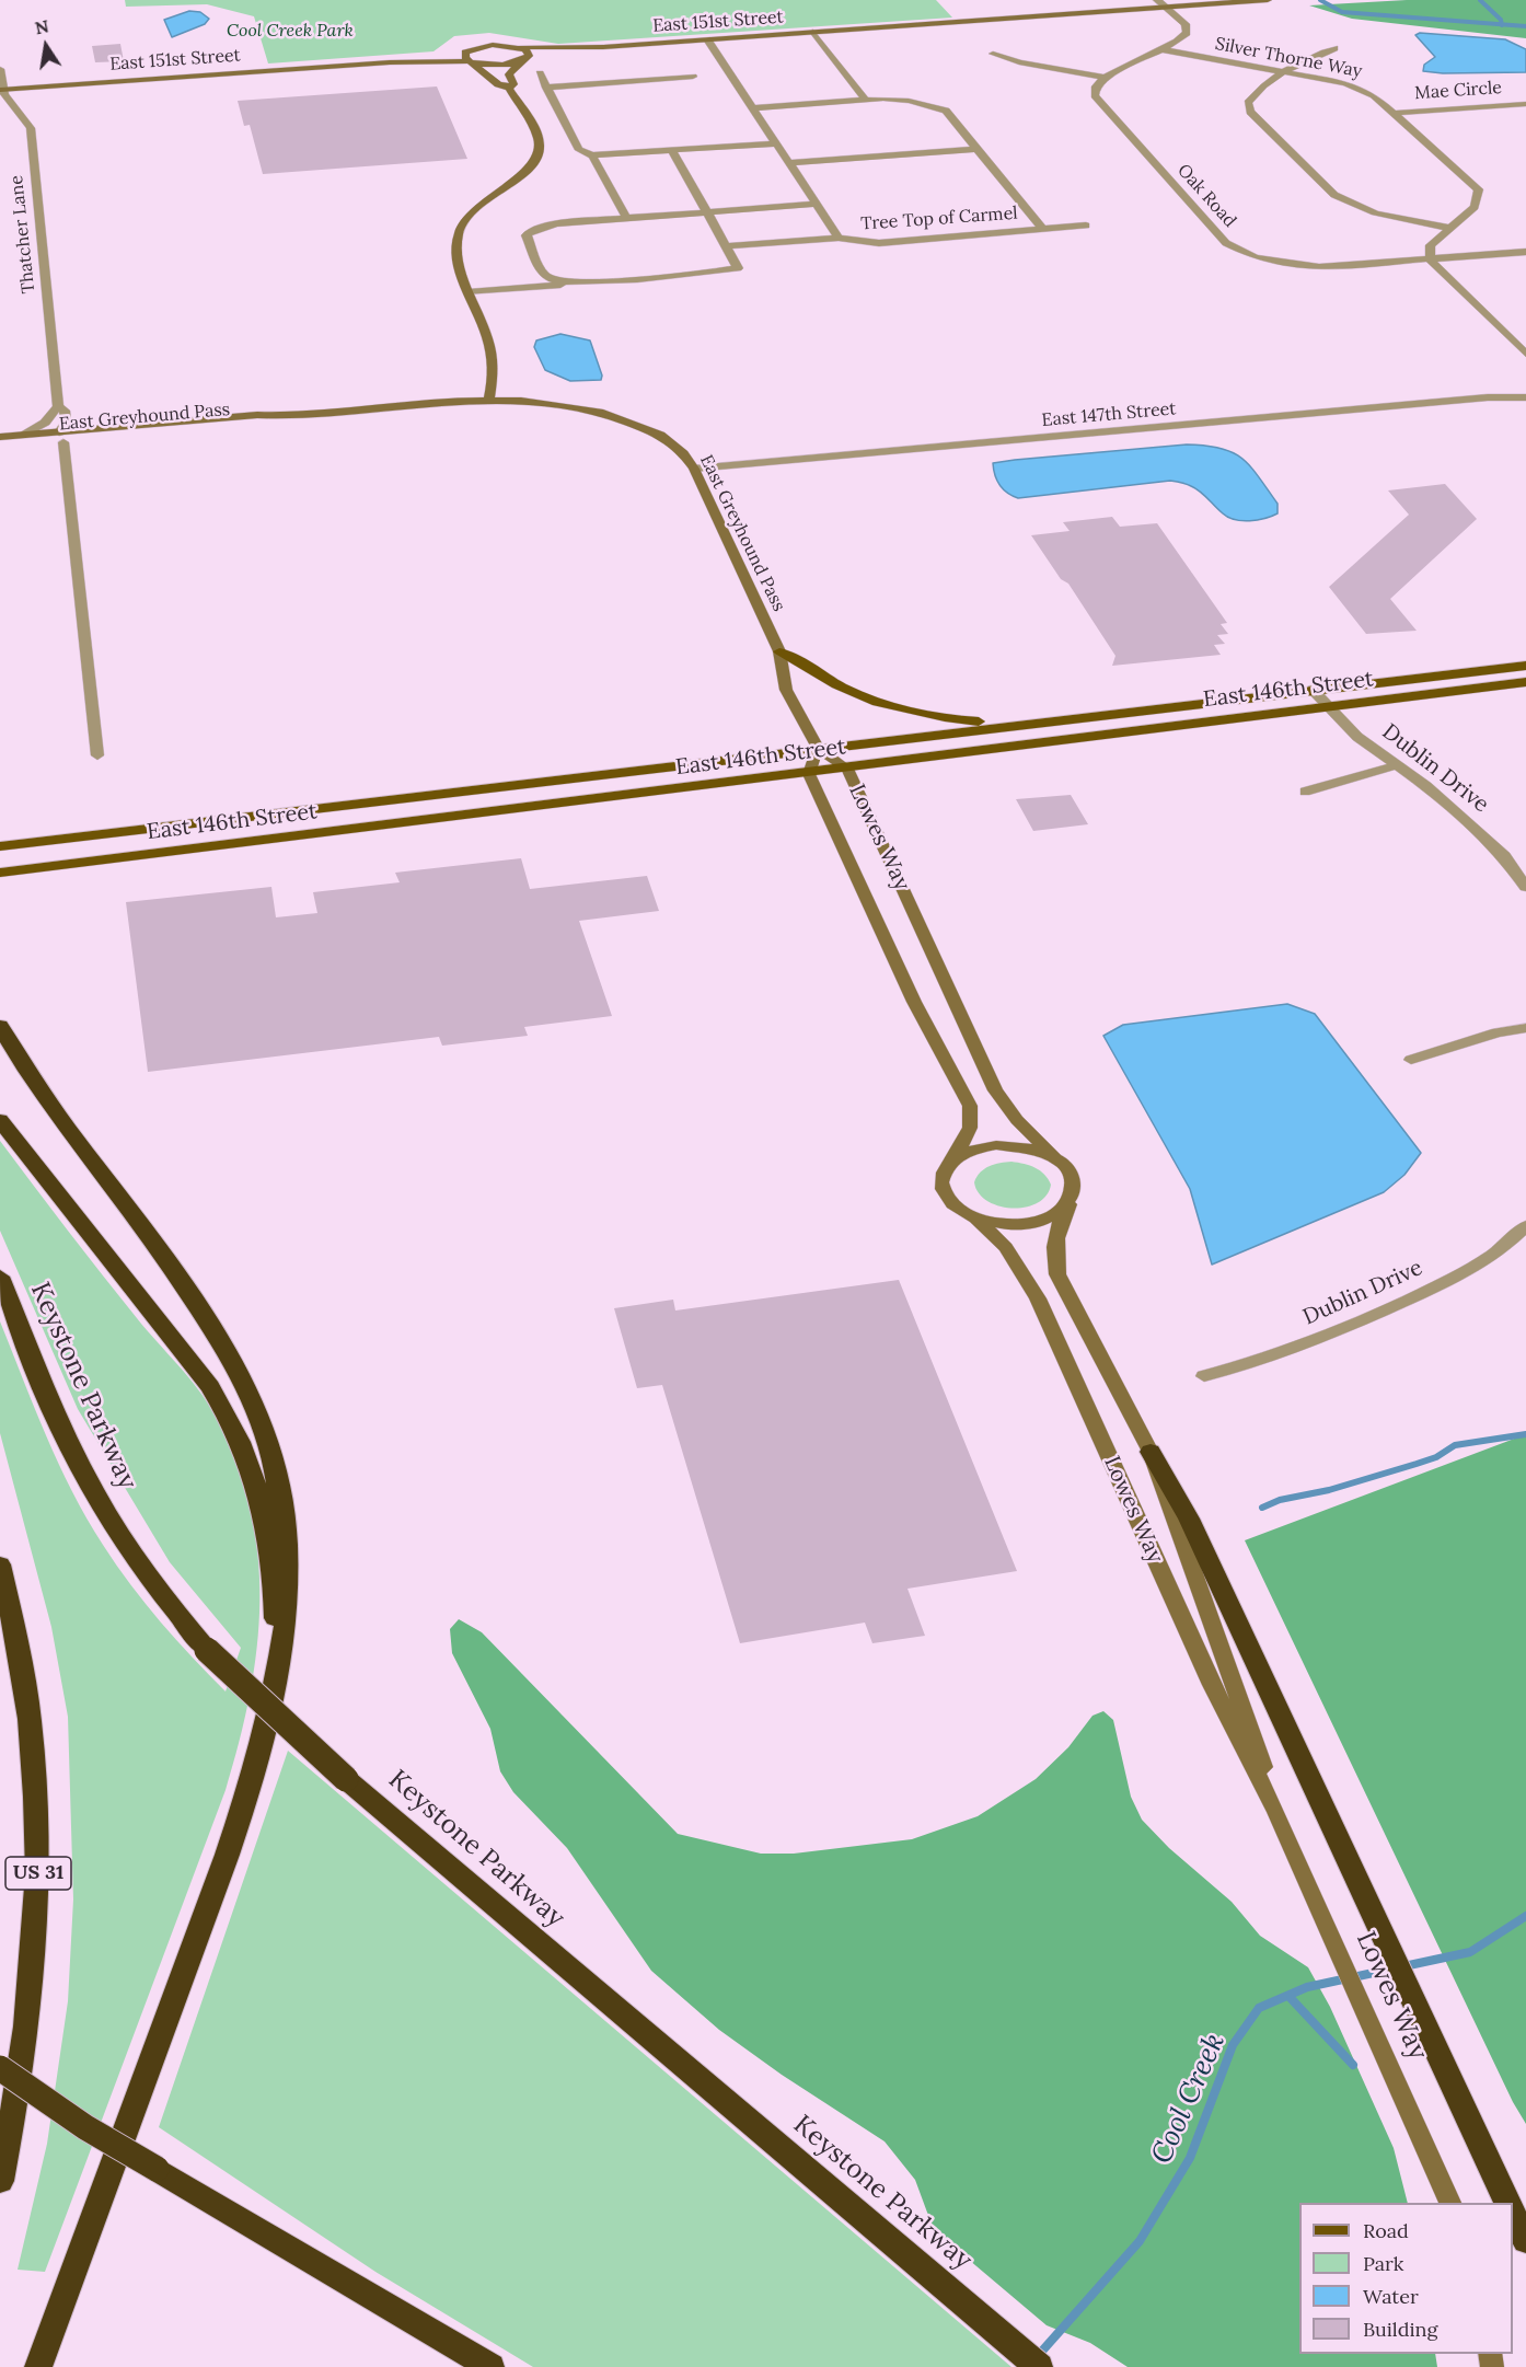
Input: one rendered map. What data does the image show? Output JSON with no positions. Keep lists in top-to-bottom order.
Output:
{
  "streets": {
    "highway": ["Keystone Parkway", "US 31"],
    "main road": ["East 146th Street"],
    "street": [
      "East 151st Street",
      "Silver Thorne Way",
      "Mae Circle",
      "Oak Road",
      "Tree Top of Carmel",
      "Thatcher Lane",
      "East 147th Street",
      "East Greyhound Pass",
      "Dublin Drive",
      "Lowes Way"
    ]
  },
  "crossings": [
    ["East 151st Street", "Tree Top of Carmel"],
    ["East 151st Street", "Thatcher Lane"],
    ["Silver Thorne Way", "Mae Circle"],
    ["Silver Thorne Way", "Oak Road"],
    ["Thatcher Lane", "East Greyhound Pass"],
    ["East 147th Street", "East Greyhound Pass"],
    ["East Greyhound Pass", "East 146th Street"],
    ["East Greyhound Pass", "Lowes Way"],
    ["East 146th Street", "Dublin Drive"],
    ["East 146th Street", "Lowes Way"]
  ],
  "water": ["Cool Creek"],
  "parks": ["Cool Creek Park"],
  "legend": [
    "Road",
    "Park",
    "Water",
    "Building"
  ],
  "north": "top"
}
